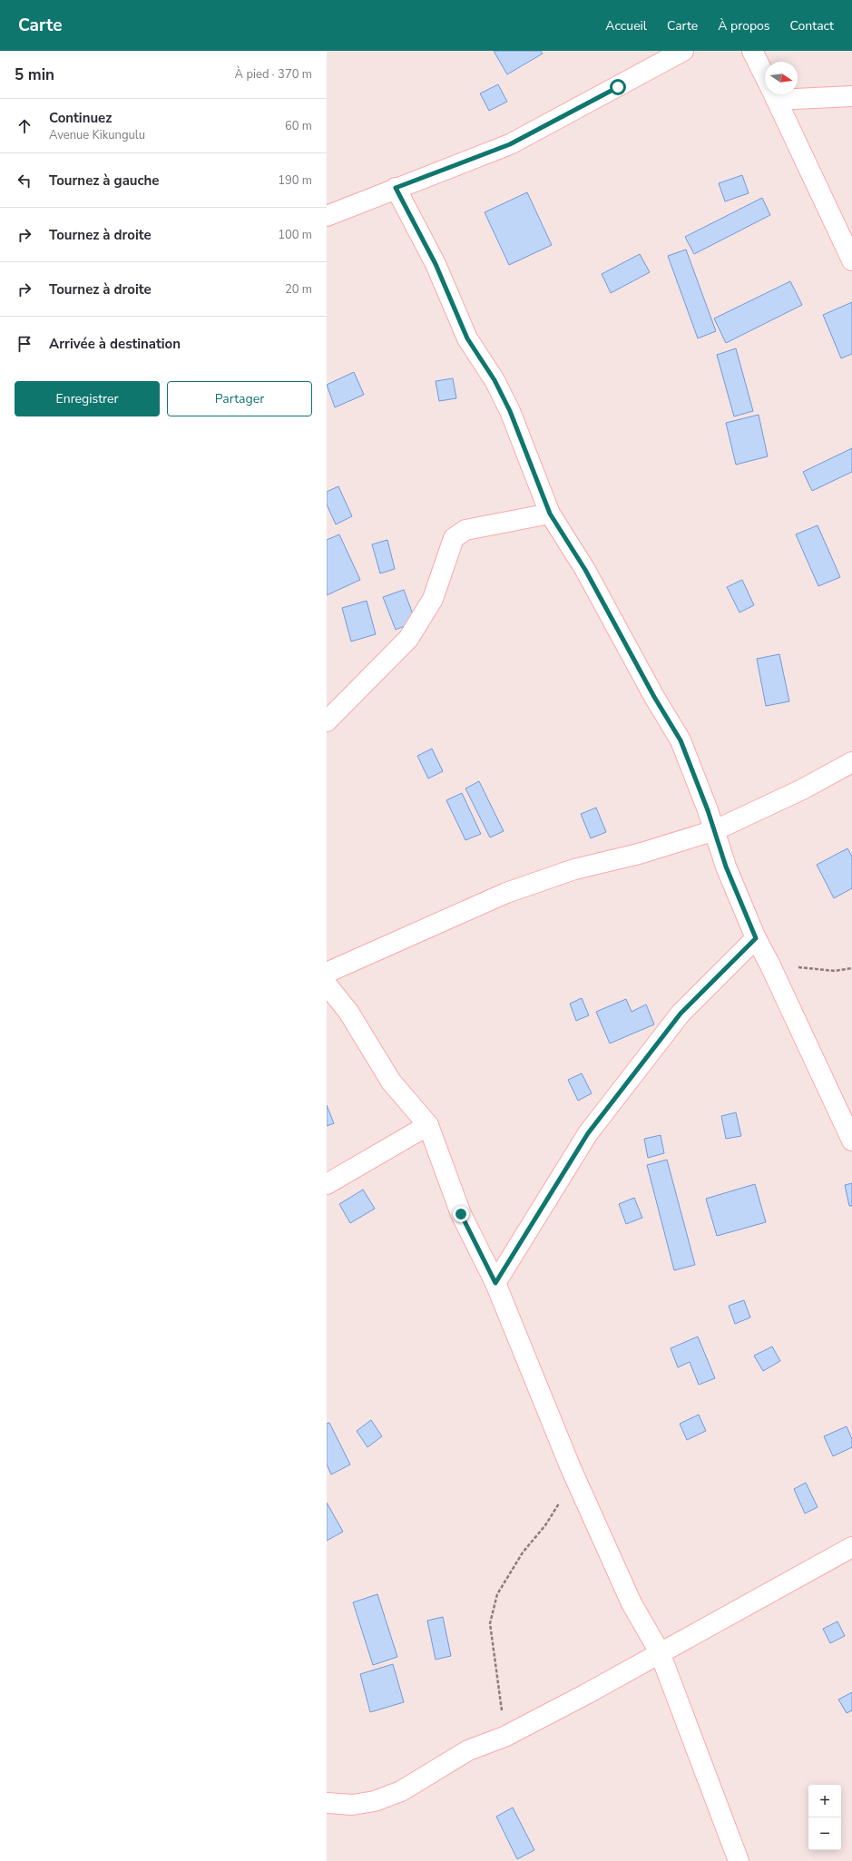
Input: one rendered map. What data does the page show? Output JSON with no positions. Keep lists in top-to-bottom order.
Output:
{
  "north": "right",
  "page": {
    "header": "Carte",
    "nav": [
      "Accueil",
      "Carte",
      "À propos",
      "Contact"
    ],
    "heading": ["5 min", "À pied · 370 m"],
    "list": [
      ["Continuez", "Avenue Kikungulu", "60 m"],
      ["Tournez à gauche", "190 m"],
      ["Tournez à droite", "100 m"],
      ["Tournez à droite", "20 m"],
      "Arrivée à destination"
    ],
    "buttons": ["Enregistrer", "Partager"],
    "map_buttons": ["+", "−"]
  }
}
